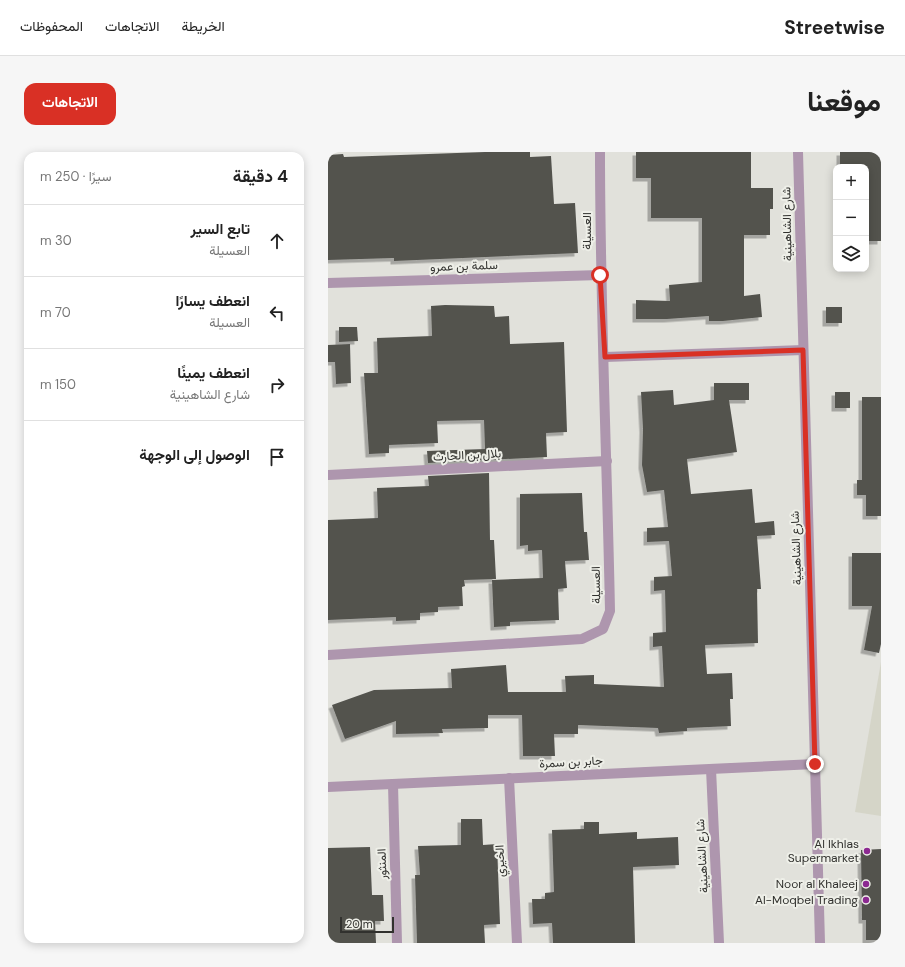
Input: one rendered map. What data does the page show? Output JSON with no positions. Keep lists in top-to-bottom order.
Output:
{
  "streets": {
    "street": [
      "شارع الشاهينية",
      "العسيلة",
      "سلمة بن عمرو",
      "بلال بن الحارث",
      "جابر بن سمرة",
      "الخيري",
      "المنثور"
    ]
  },
  "crossings": [
    ["شارع الشاهينية", "جابر بن سمرة"],
    ["العسيلة", "سلمة بن عمرو"],
    ["العسيلة", "بلال بن الحارث"],
    ["جابر بن سمرة", "الخيري"],
    ["جابر بن سمرة", "المنثور"]
  ],
  "places": ["Al Ikhlas Supermarket", "Noor al Khaleej", "Al-Moqbel Trading"],
  "scale_bar": "20 m",
  "page": {
    "header": "Streetwise",
    "nav": ["الخريطة", "الاتجاهات", "المحفوظات"],
    "title": "موقعنا",
    "buttons": "الاتجاهات",
    "heading": ["4 دقيقة", "سيرًا · 250 m"],
    "map_buttons": ["+", "−"],
    "list": [
      ["تابع السير", "العسيلة", "30 m"],
      ["انعطف يسارًا", "العسيلة", "70 m"],
      ["انعطف يمينًا", "شارع الشاهينية", "150 m"],
      "الوصول إلى الوجهة"
    ],
    "scale": "20 m"
  }
}
